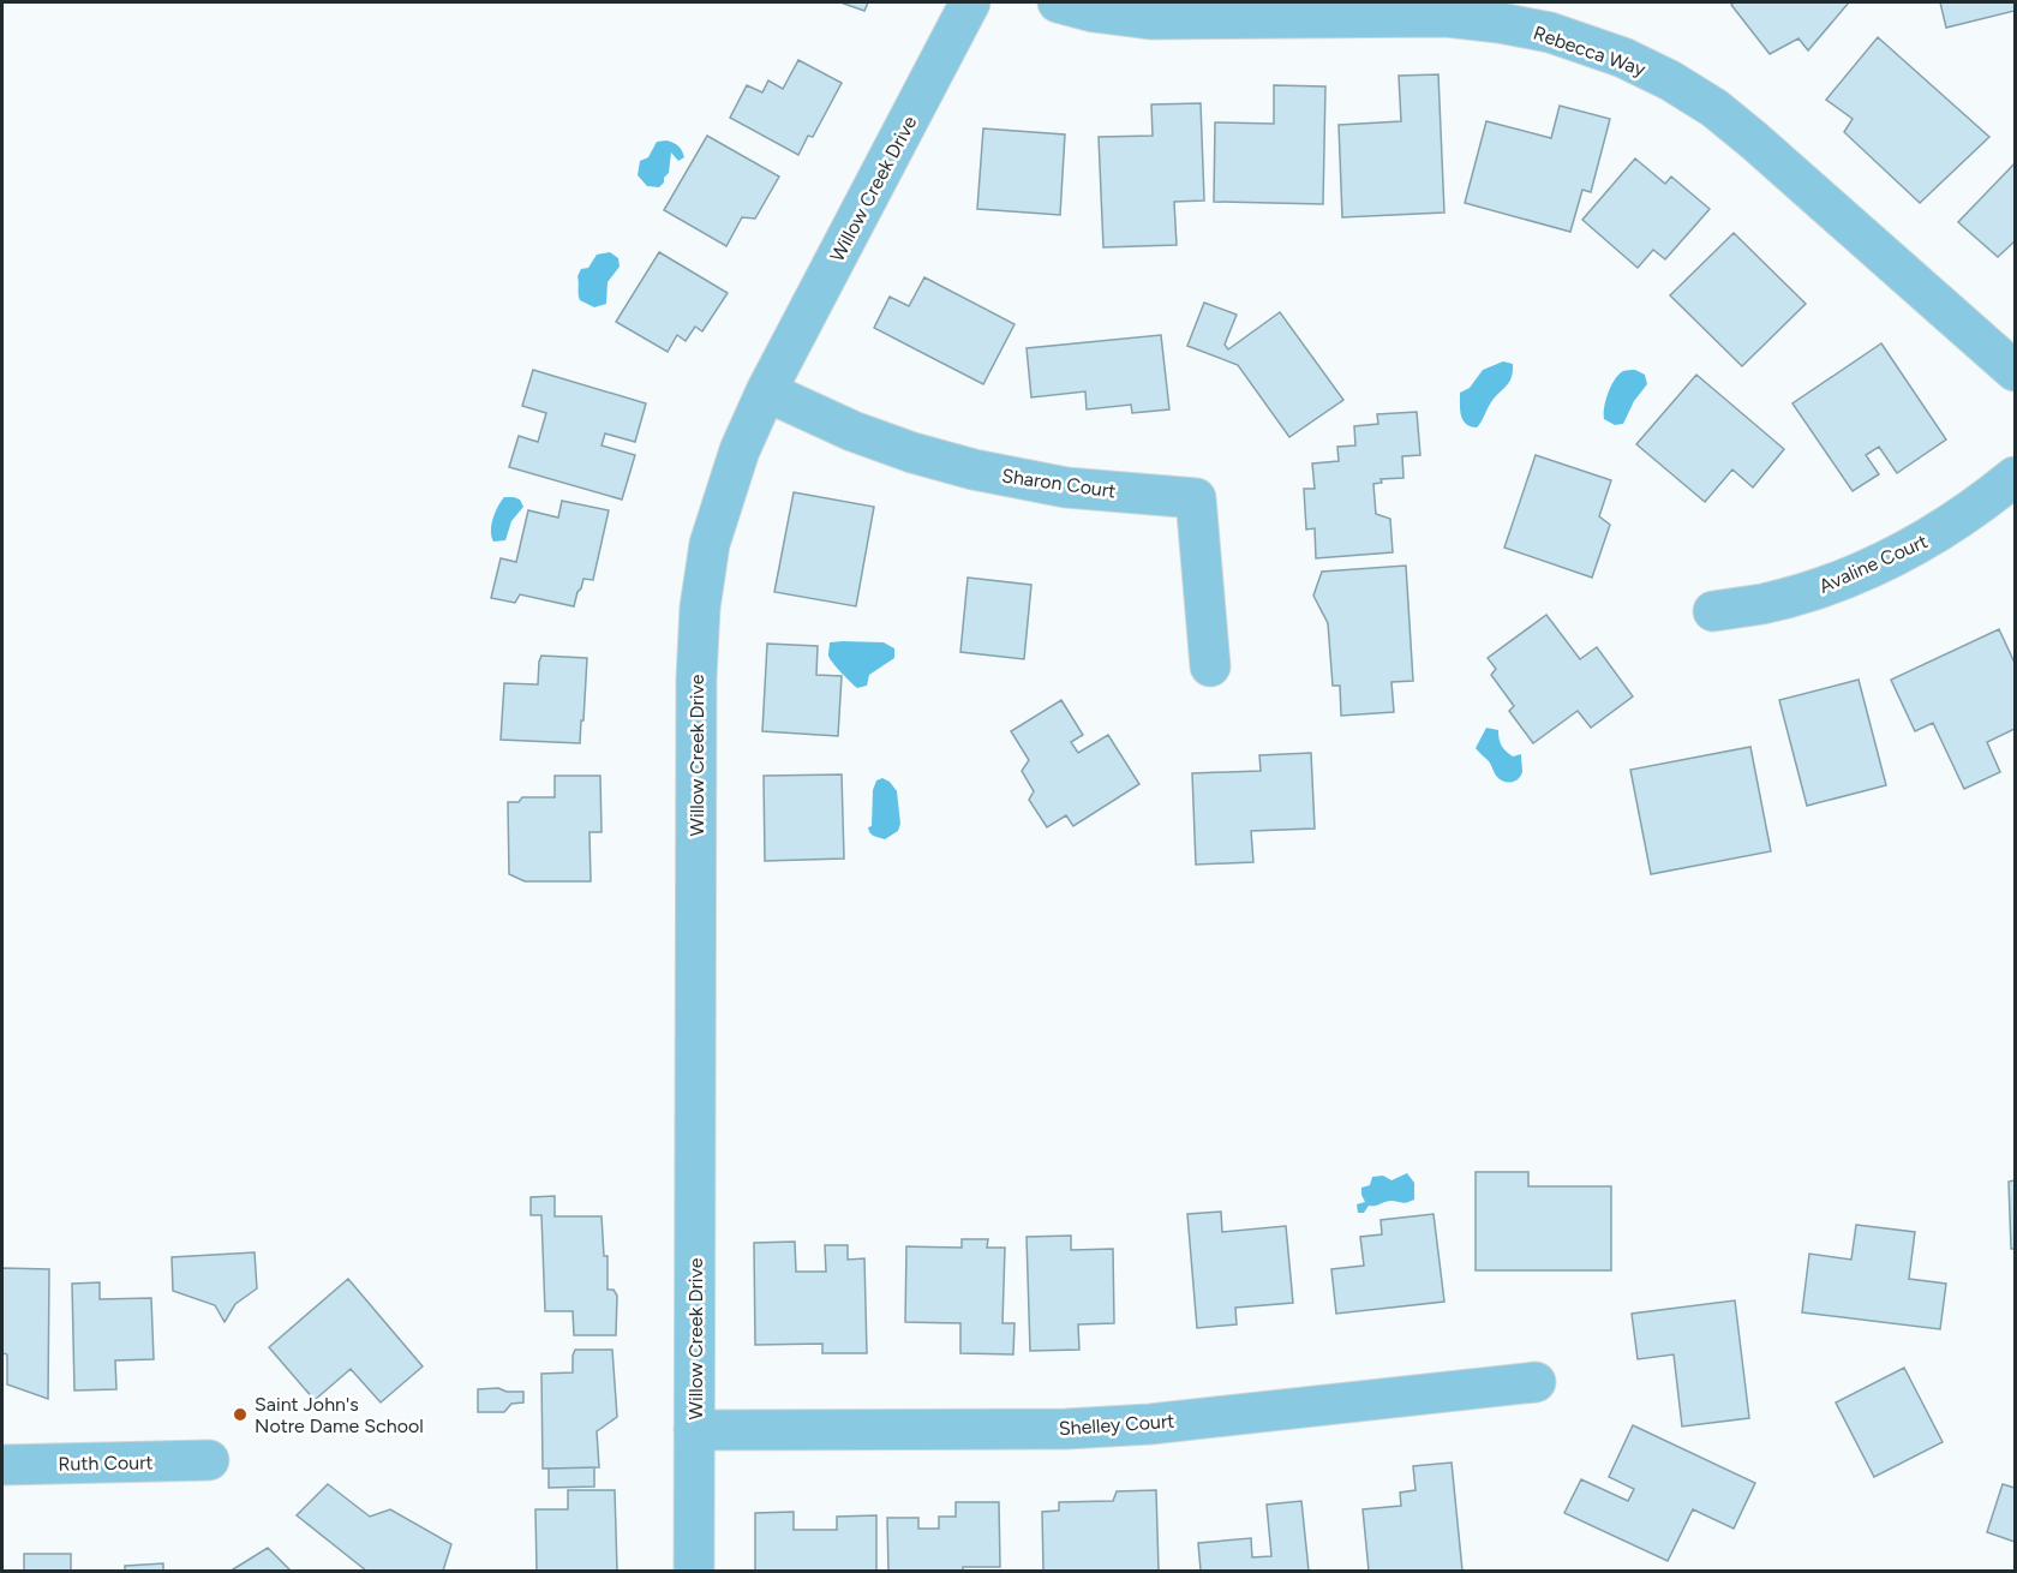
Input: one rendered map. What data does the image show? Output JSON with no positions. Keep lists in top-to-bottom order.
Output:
{
  "streets": {
    "street": [
      "Rebecca Way",
      "Willow Creek Drive",
      "Sharon Court",
      "Avaline Court",
      "Shelley Court",
      "Ruth Court"
    ]
  },
  "crossings": [
    ["Willow Creek Drive", "Sharon Court"],
    ["Willow Creek Drive", "Shelley Court"]
  ],
  "places": ["Saint John's Notre Dame School"]
}
